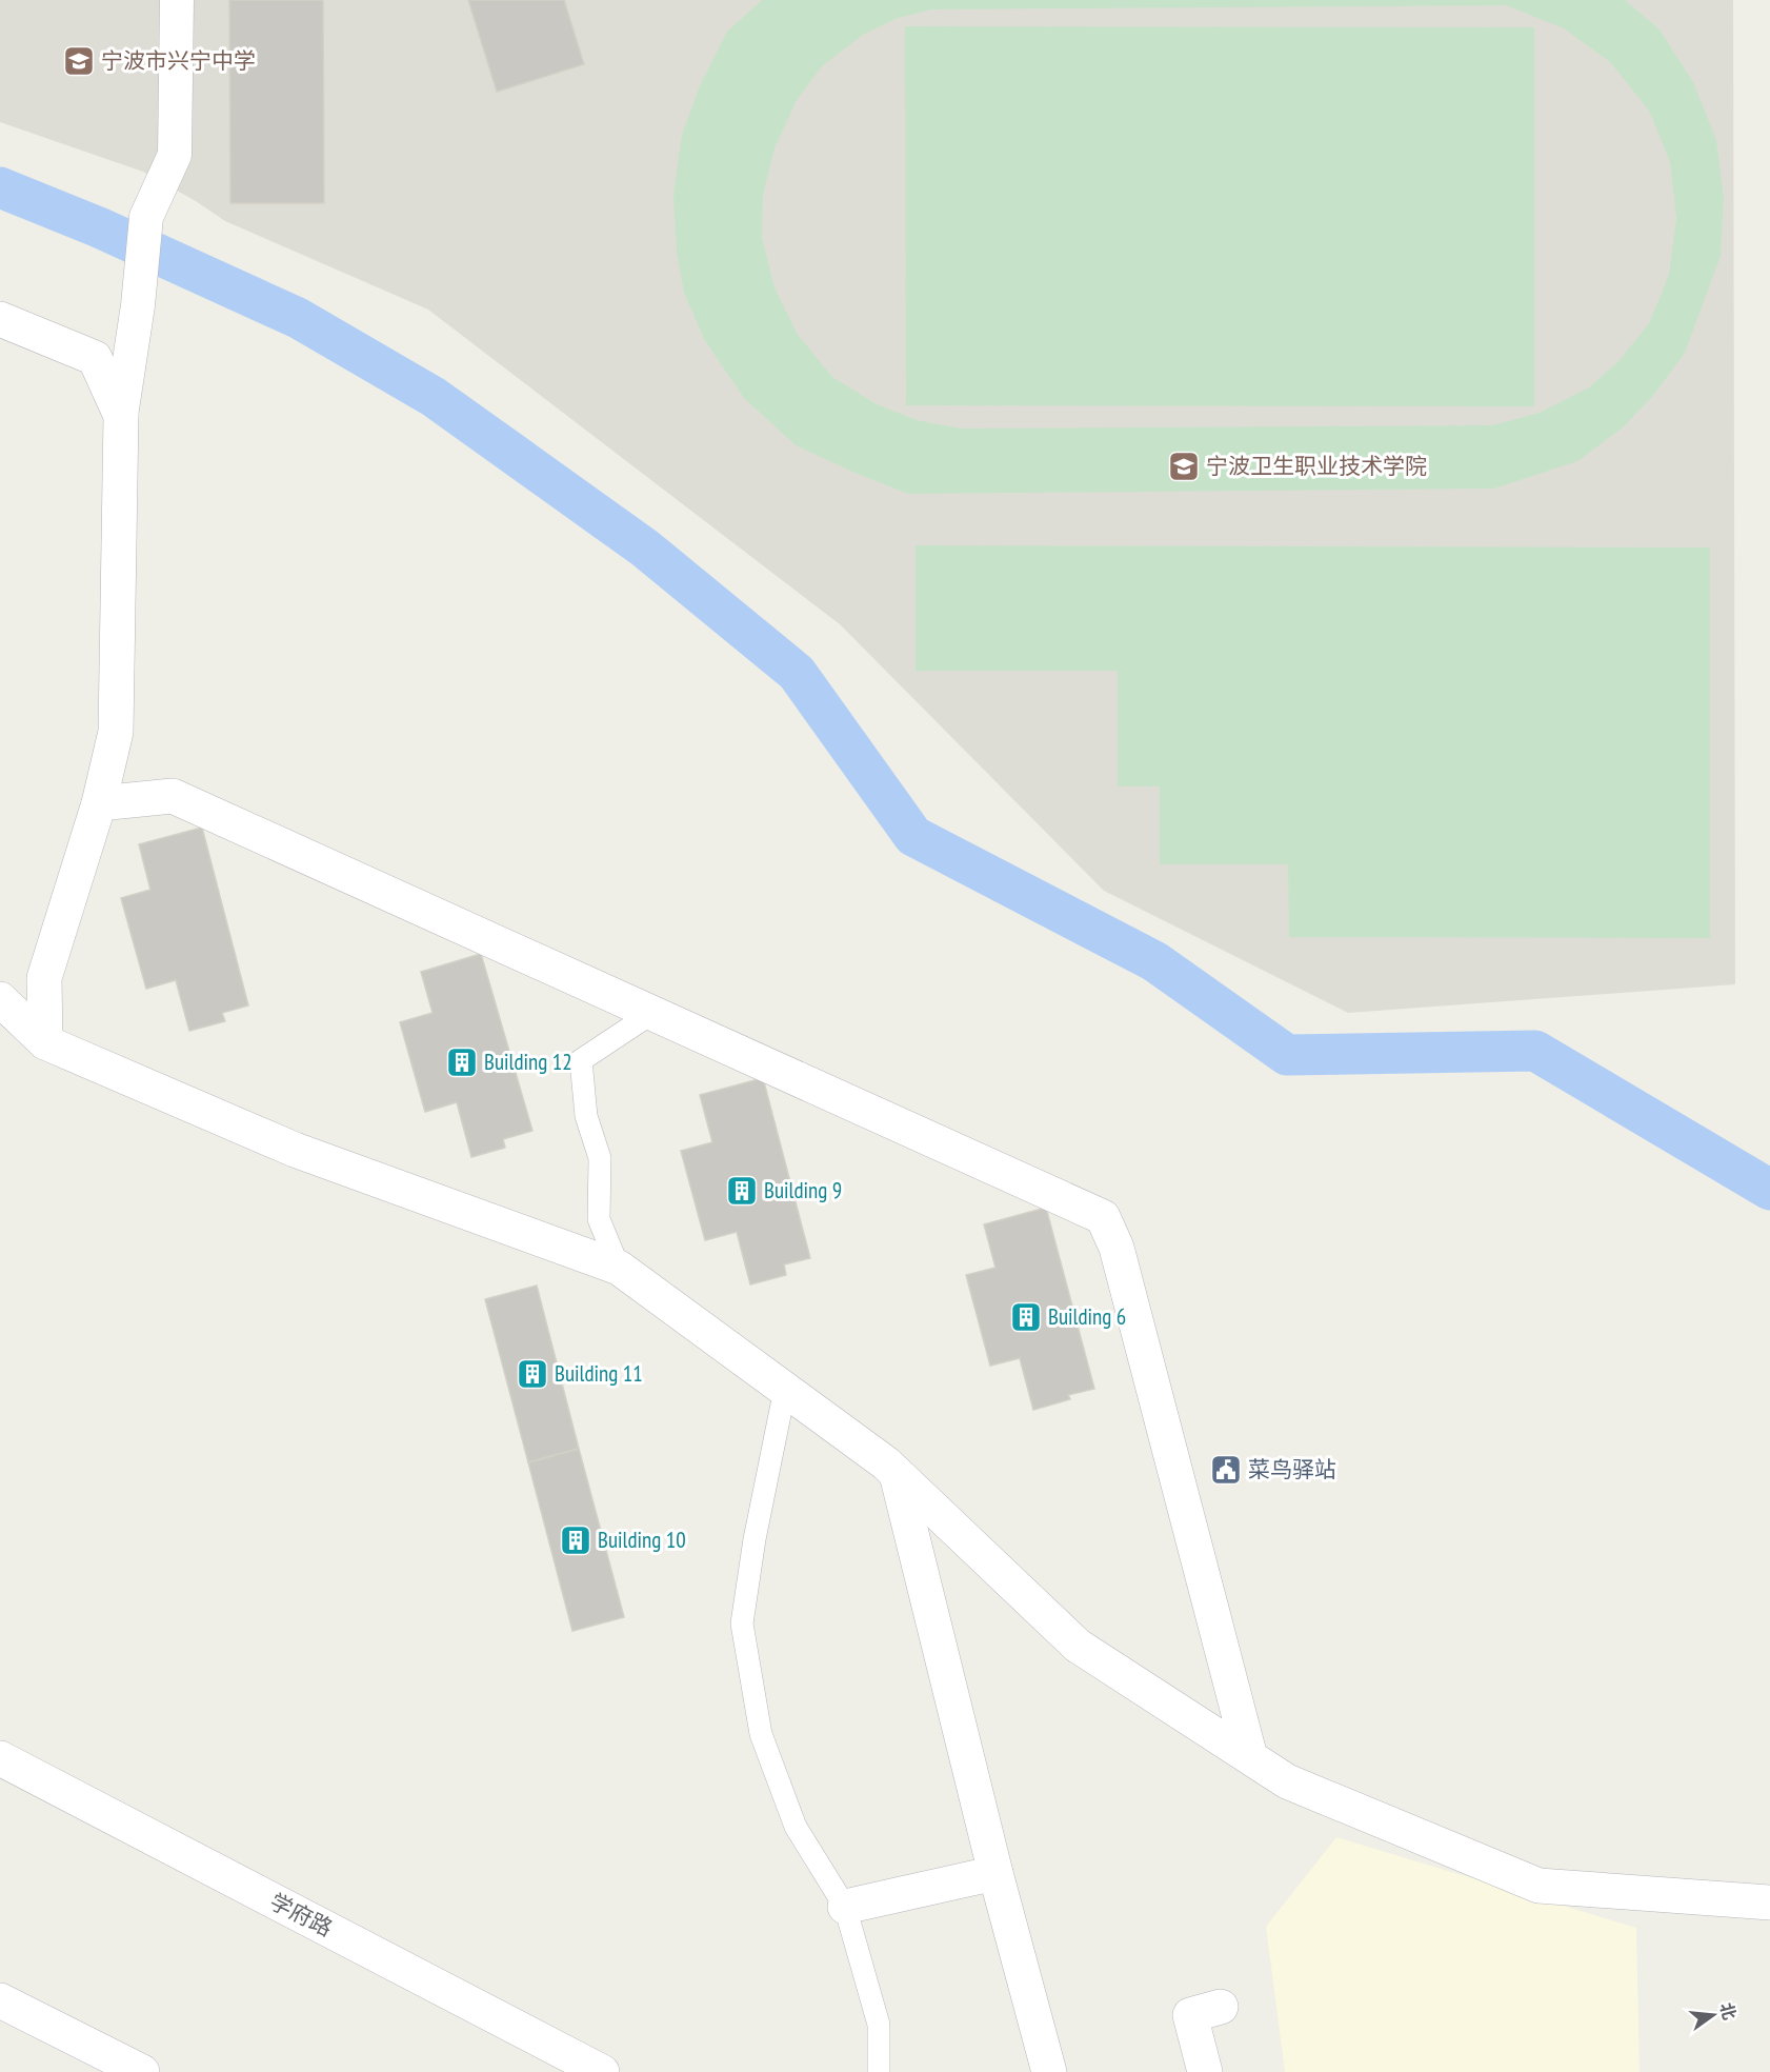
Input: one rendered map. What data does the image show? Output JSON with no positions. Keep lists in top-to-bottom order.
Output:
{
  "streets": {
    "street": ["学府路"]
  },
  "places": {
    "school or university": ["宁波市兴宁中学", "宁波卫生职业技术学院"],
    "building": [
      "Building 12",
      "Building 9",
      "Building 6",
      "Building 11",
      "Building 10"
    ],
    "public building": ["菜鸟驿站"]
  },
  "north": "right"
}
